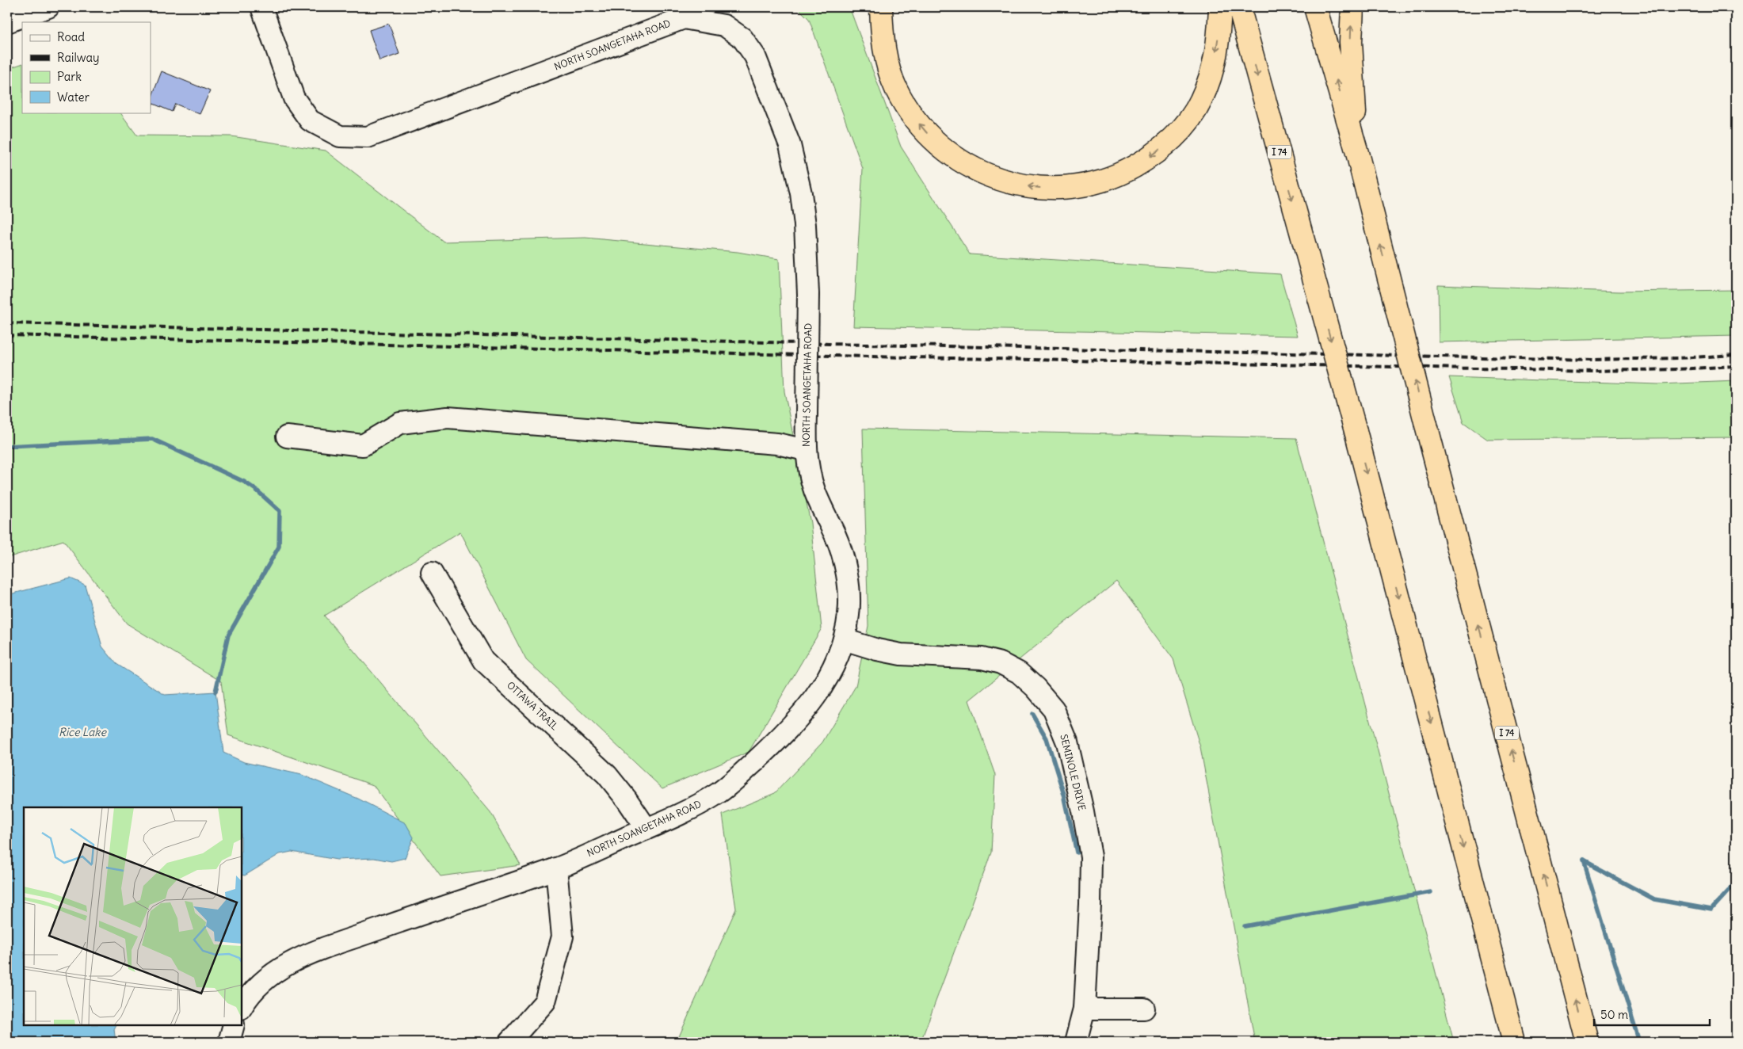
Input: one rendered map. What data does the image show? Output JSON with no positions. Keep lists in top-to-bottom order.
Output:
{
  "streets": {
    "highway": ["I 74"],
    "street": ["NORTH SOANGETAHA ROAD", "OTTAWA TRAIL", "SEMINOLE DRIVE"]
  },
  "crossings": [
    ["NORTH SOANGETAHA ROAD", "OTTAWA TRAIL"],
    ["NORTH SOANGETAHA ROAD", "SEMINOLE DRIVE"]
  ],
  "water": ["Rice Lake"],
  "legend": [
    "Road",
    "Railway",
    "Park",
    "Water"
  ],
  "scale_bar": "50 m"
}
